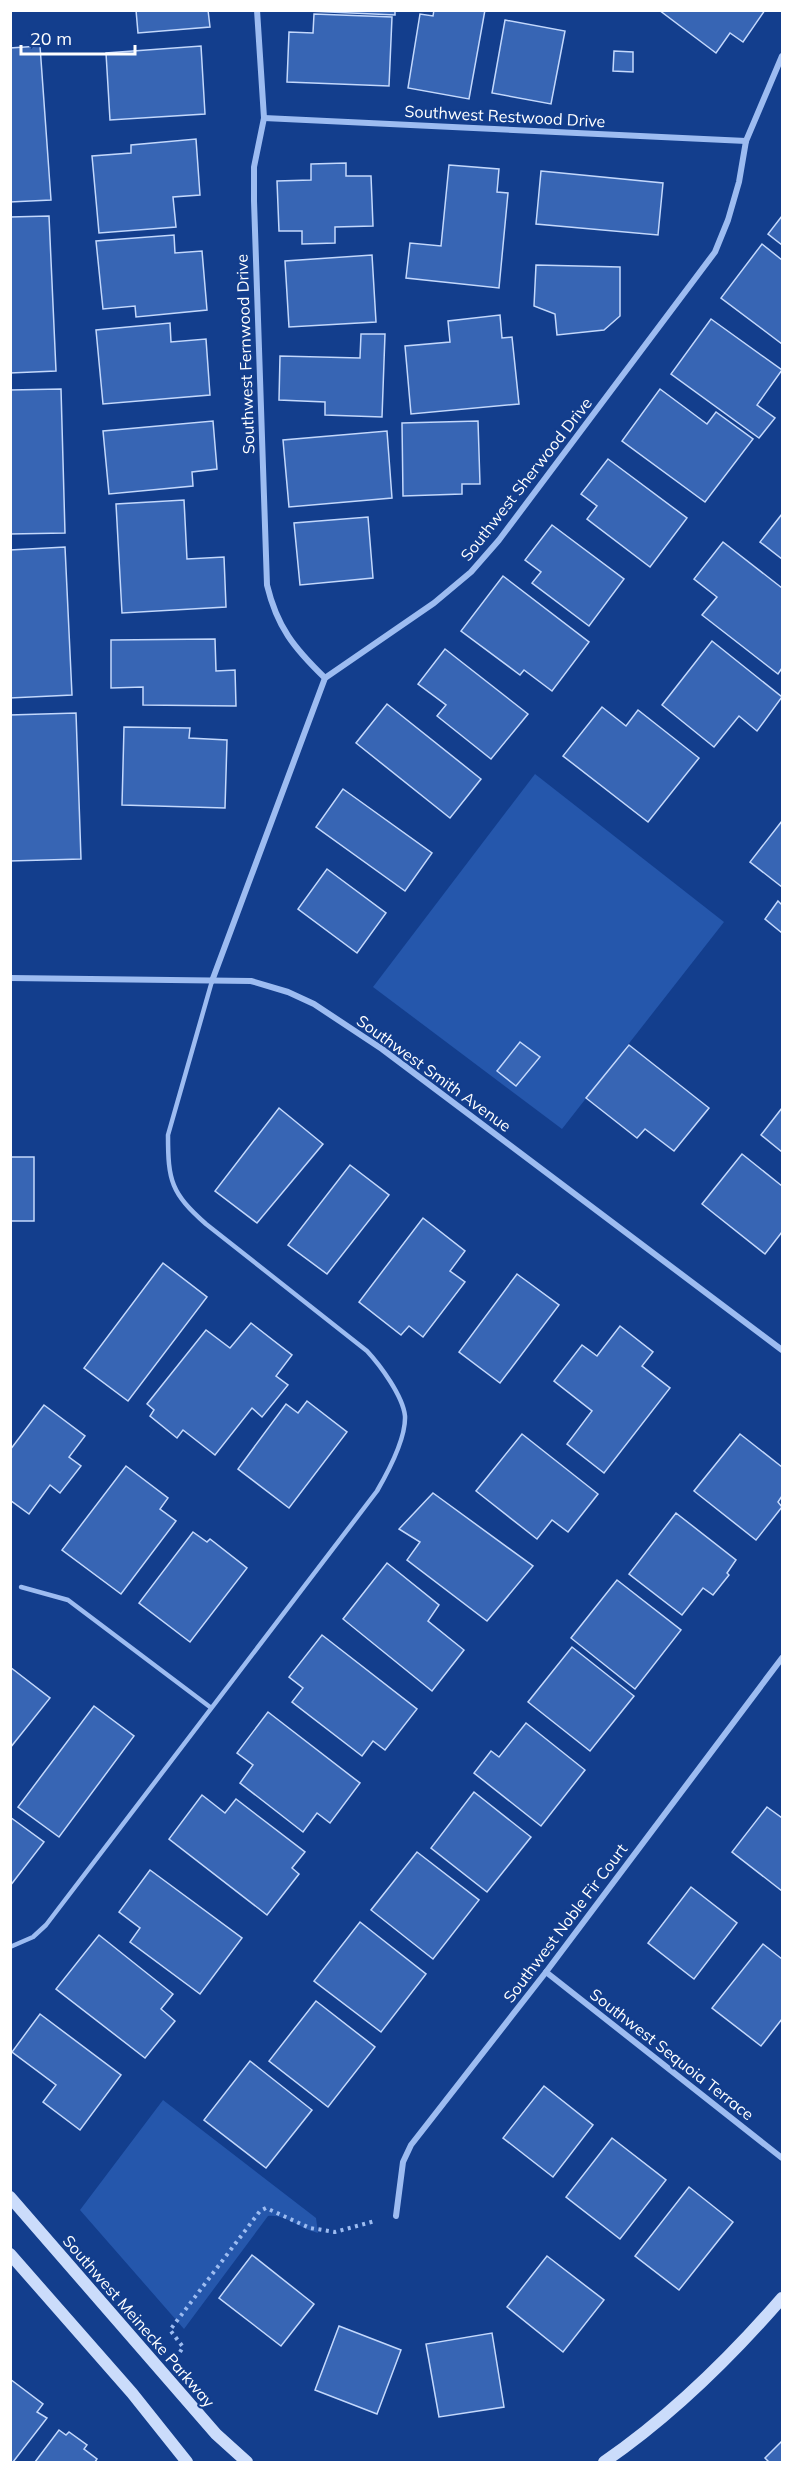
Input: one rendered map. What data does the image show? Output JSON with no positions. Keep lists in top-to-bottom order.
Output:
{
  "streets": {
    "main road": ["Southwest Meinecke Parkway"],
    "street": [
      "Southwest Restwood Drive",
      "Southwest Fernwood Drive",
      "Southwest Sherwood Drive",
      "Southwest Smith Avenue",
      "Southwest Noble Fir Court",
      "Southwest Sequoia Terrace"
    ]
  },
  "crossings": [
    ["Southwest Restwood Drive", "Southwest Fernwood Drive"],
    ["Southwest Restwood Drive", "Southwest Sherwood Drive"],
    ["Southwest Fernwood Drive", "Southwest Sherwood Drive"],
    ["Southwest Noble Fir Court", "Southwest Sequoia Terrace"]
  ],
  "scale_bar": "20 m"
}
